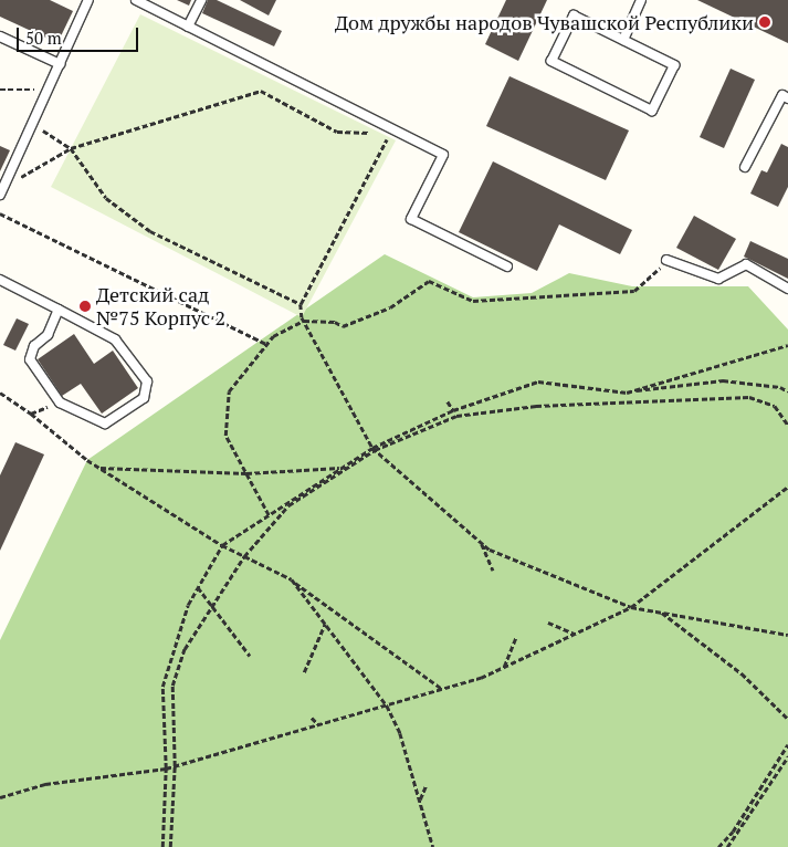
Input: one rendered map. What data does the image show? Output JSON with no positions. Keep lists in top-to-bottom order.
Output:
{
  "places": ["Дом дружбы народов Чувашской Республики", "Детский сад №75 Корпус 2"],
  "scale_bar": "50 m"
}
